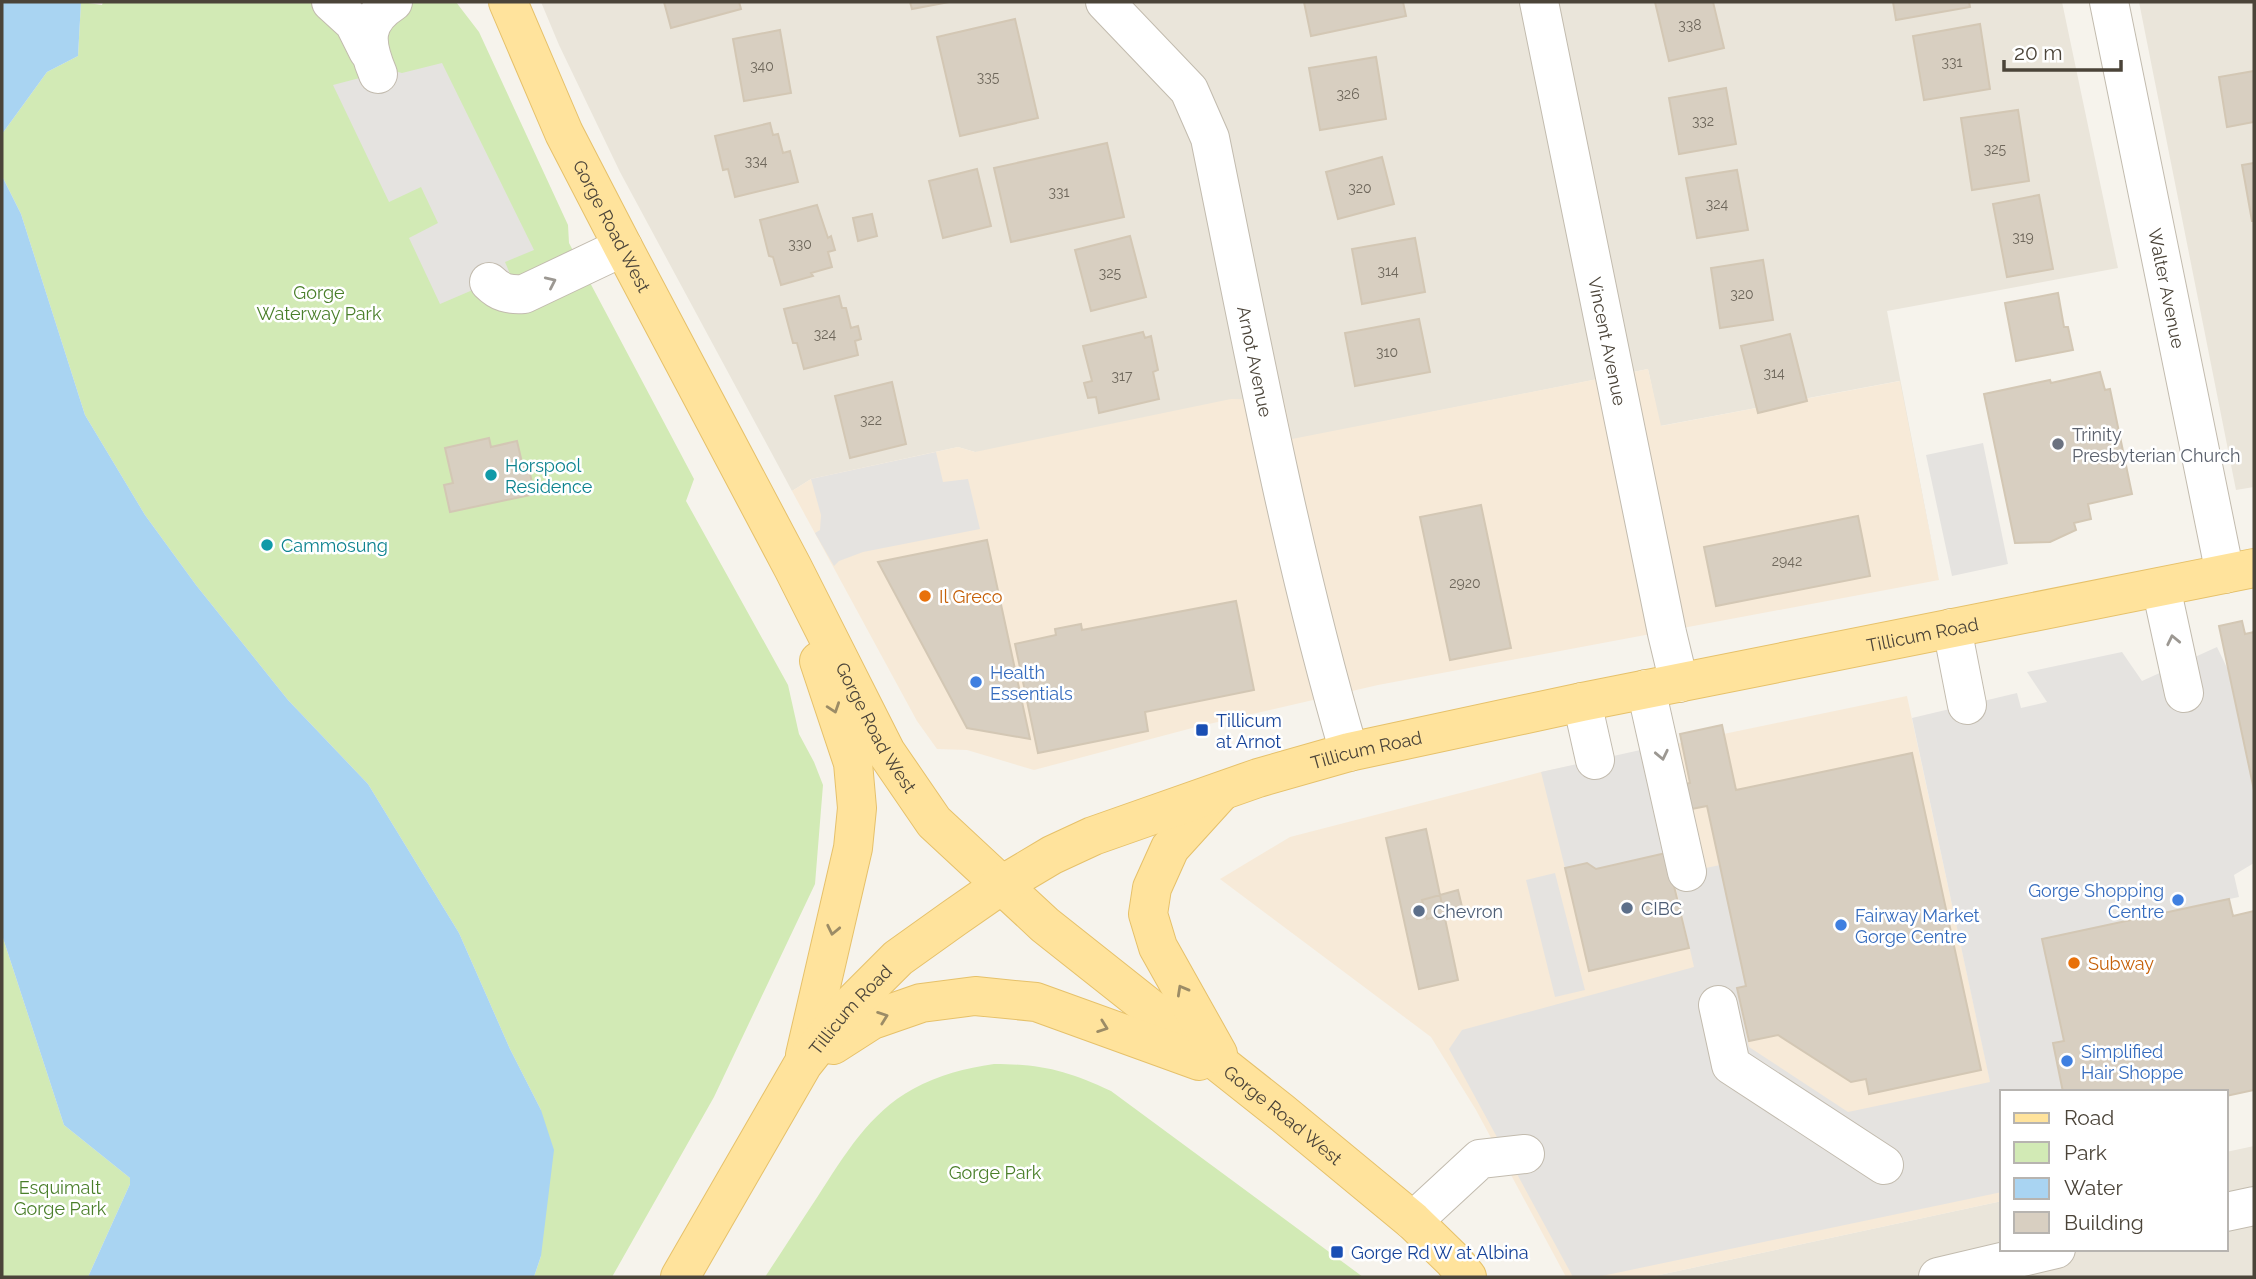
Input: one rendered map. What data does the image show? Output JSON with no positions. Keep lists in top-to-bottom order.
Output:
{
  "streets": {
    "main road": ["Gorge Road West", "Tillicum Road"],
    "street": ["Walter Avenue", "Vincent Avenue", "Arnot Avenue"]
  },
  "crossings": [
    ["Gorge Road West", "Tillicum Road"],
    ["Walter Avenue", "Tillicum Road"],
    ["Vincent Avenue", "Tillicum Road"],
    ["Arnot Avenue", "Tillicum Road"]
  ],
  "parks": ["Gorge Waterway Park", "Gorge Park", "Esquimalt Gorge Park"],
  "places": {
    "other": [
      "Trinity Presbyterian Church",
      "Horspool Residence",
      "Cammosung",
      "Il Greco",
      "Health Essentials",
      "Gorge Shopping Centre",
      "CIBC",
      "Chevron",
      "Fairway Market Gorge Centre",
      "Subway",
      "Simplified Hair Shoppe"
    ],
    "transit": ["Tillicum at Arnot", "Gorge Rd W at Albina"]
  },
  "house_numbers": [
    "338",
    "331",
    "340",
    "335",
    "326",
    "332",
    "325",
    "334",
    "320",
    "331",
    "324",
    "319",
    "330",
    "314",
    "325",
    "320",
    "324",
    "310",
    "314",
    "317",
    "322",
    "2942",
    "2920"
  ],
  "legend": [
    "Road",
    "Park",
    "Water",
    "Building"
  ],
  "scale_bar": "20 m"
}
